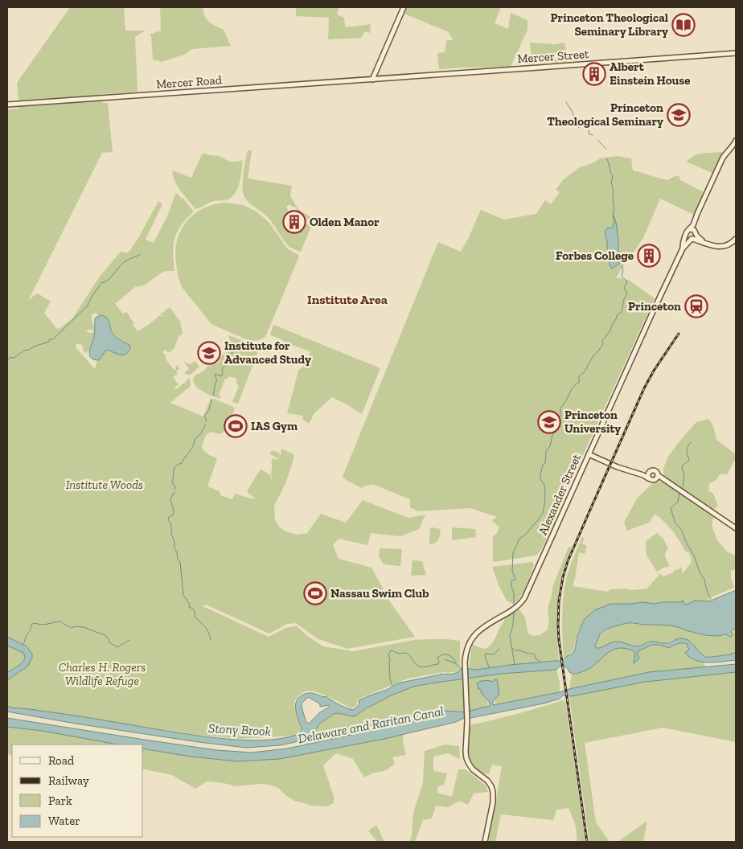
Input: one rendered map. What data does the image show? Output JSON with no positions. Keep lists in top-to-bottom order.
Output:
{
  "streets": {
    "main road": ["Mercer Street", "Mercer Road", "Alexander Street"]
  },
  "crossings": [
    ["Mercer Street", "Mercer Road"]
  ],
  "districts": ["Institute Area"],
  "water": ["Delaware and Raritan Canal", "Stony Brook"],
  "parks": ["Institute Woods", "Charles H. Rogers Wildlife Refuge"],
  "places": {
    "library": ["Princeton Theological Seminary Library"],
    "building": ["Albert Einstein House", "Olden Manor", "Forbes College"],
    "school or university": ["Princeton Theological Seminary", "Institute for Advanced Study", "Princeton University"],
    "station": ["Princeton"],
    "sports": ["IAS Gym", "Nassau Swim Club"]
  },
  "legend": [
    "Road",
    "Railway",
    "Park",
    "Water"
  ]
}
